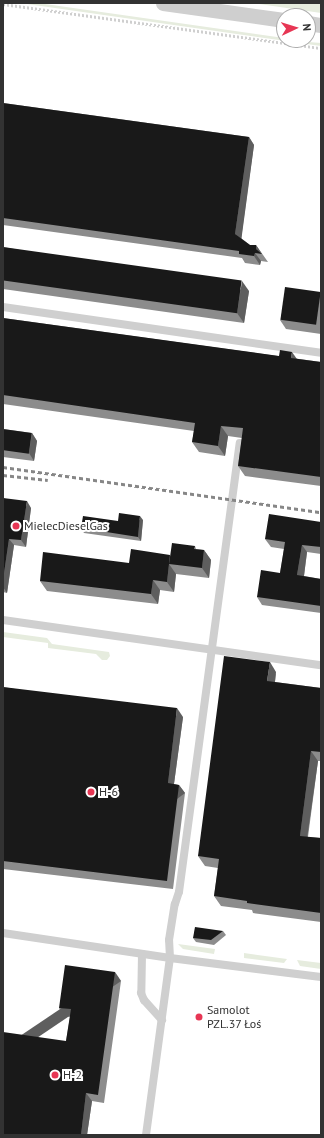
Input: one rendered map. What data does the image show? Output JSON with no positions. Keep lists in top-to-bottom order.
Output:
{
  "places": [
    "MielecDieselGas",
    "H-6",
    "Samolot PZL.37 Łoś",
    "H-2"
  ],
  "north": "right"
}
